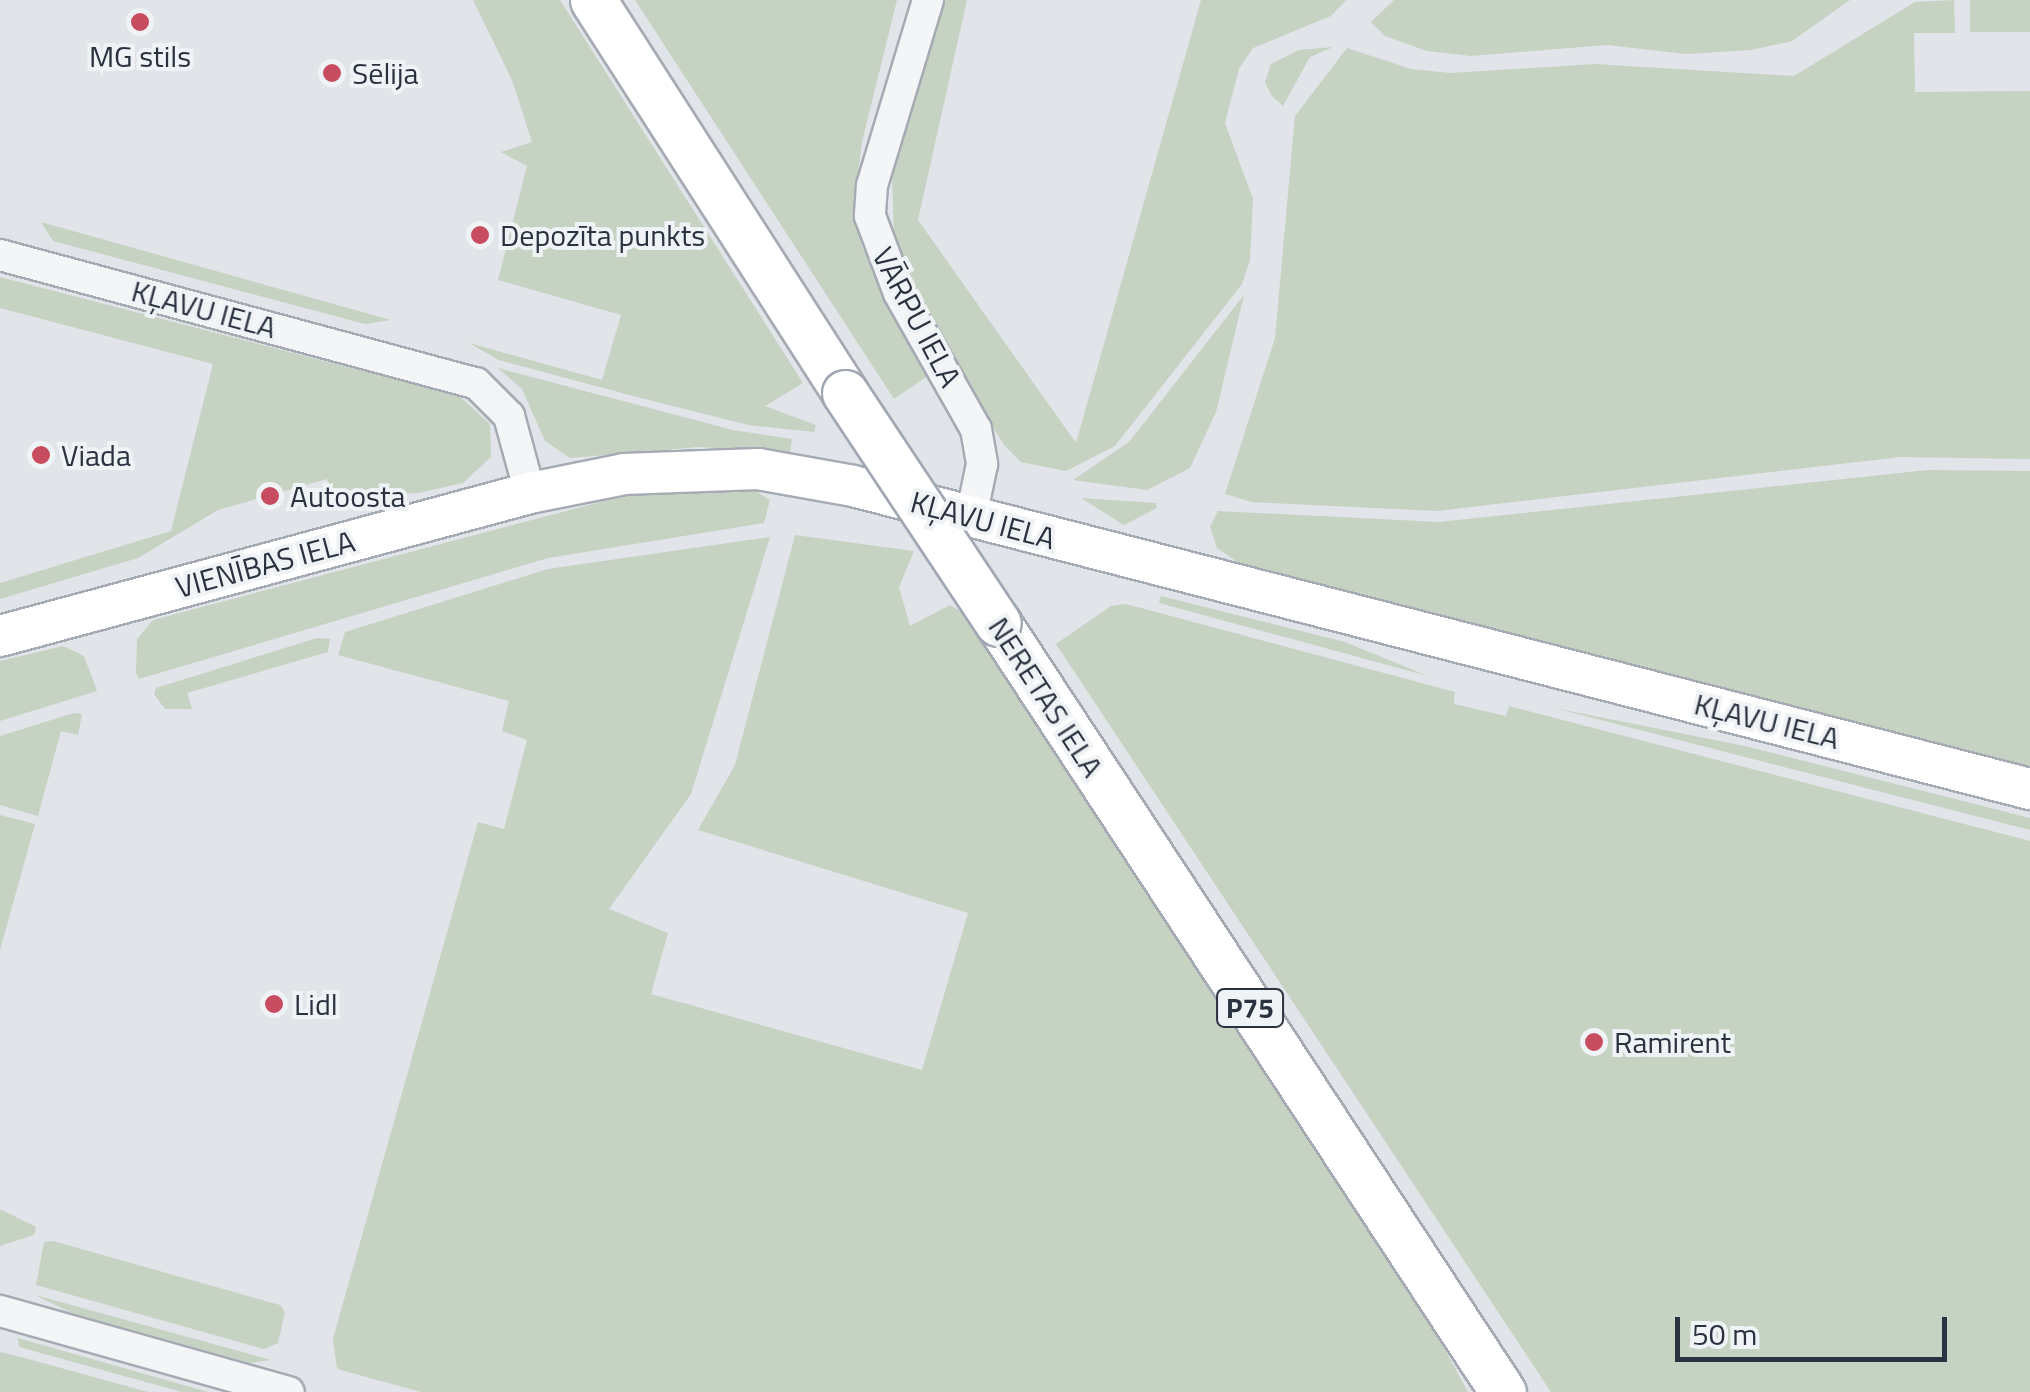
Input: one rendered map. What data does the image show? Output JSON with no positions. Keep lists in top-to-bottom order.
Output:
{
  "streets": {
    "main road": ["NERETAS IELA", "P75"],
    "street": ["KĻAVU IELA", "VĀRPU IELA", "VIENĪBAS IELA"]
  },
  "crossings": [
    ["KĻAVU IELA", "VĀRPU IELA"],
    ["KĻAVU IELA", "VIENĪBAS IELA"]
  ],
  "places": [
    "MG stils",
    "Sēlija",
    "Depozīta punkts",
    "Viada",
    "Autoosta",
    "Lidl",
    "Ramirent"
  ],
  "scale_bar": "50 m"
}
